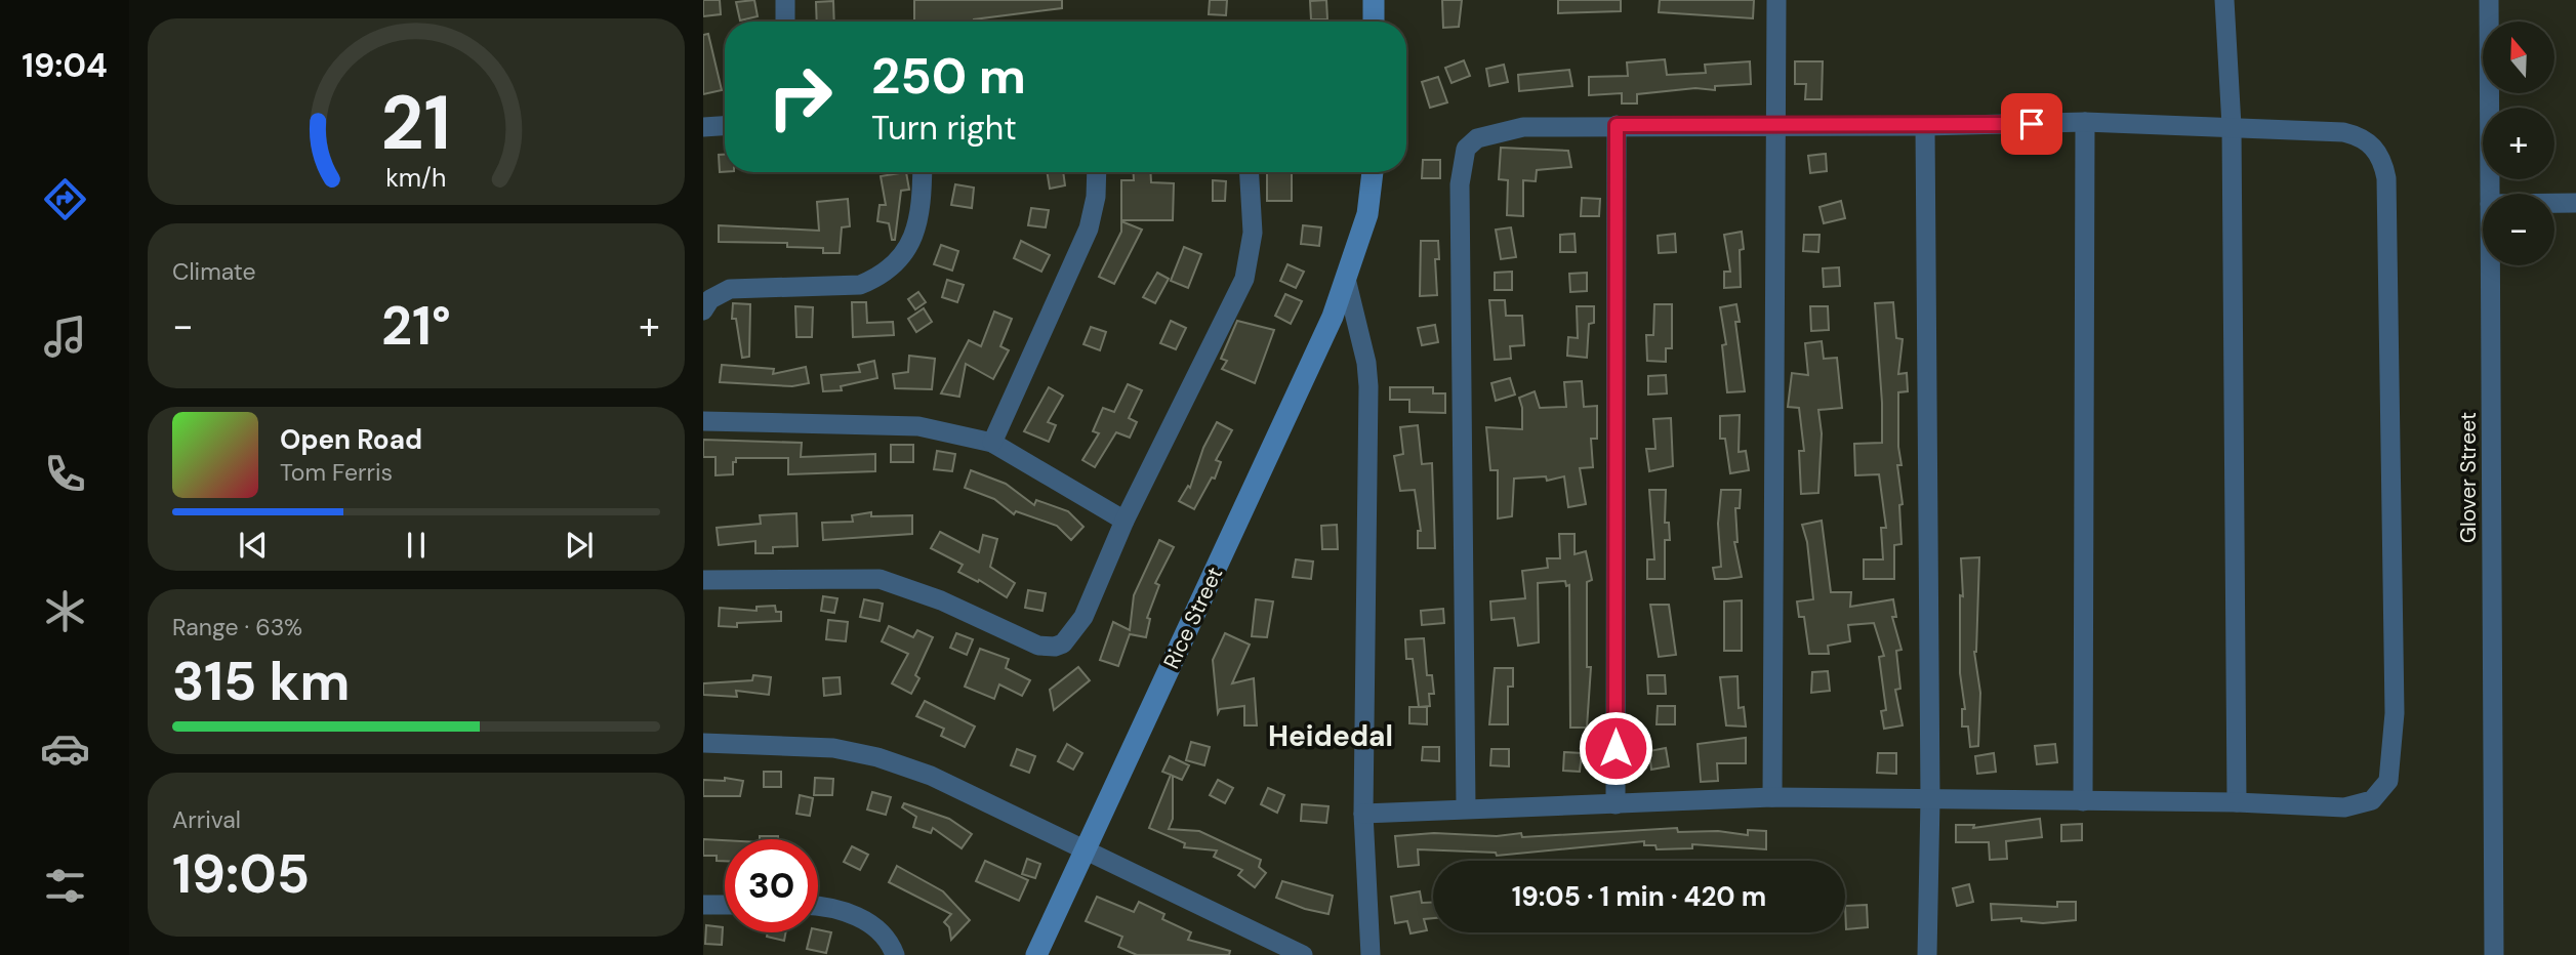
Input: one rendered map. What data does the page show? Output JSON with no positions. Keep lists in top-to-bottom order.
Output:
{
  "streets": {
    "street": ["Glover Street", "Rice Street"]
  },
  "districts": ["Heidedal"],
  "north": "top",
  "page": {
    "tabs": "19:04",
    "map_buttons": ["+", "−"],
    "turn": ["250 m", "Turn right"],
    "tile": [
      "Climate",
      ["Range · 63%", "315 km"],
      ["Arrival", "19:05"]
    ],
    "heat": ["−", "21°", "+"],
    "song": ["Open Road", "Tom Ferris"],
    "limit": "30",
    "trip": "19:05 · 1 min · 420 m",
    "gauge": ["21", "km/h"]
  }
}
